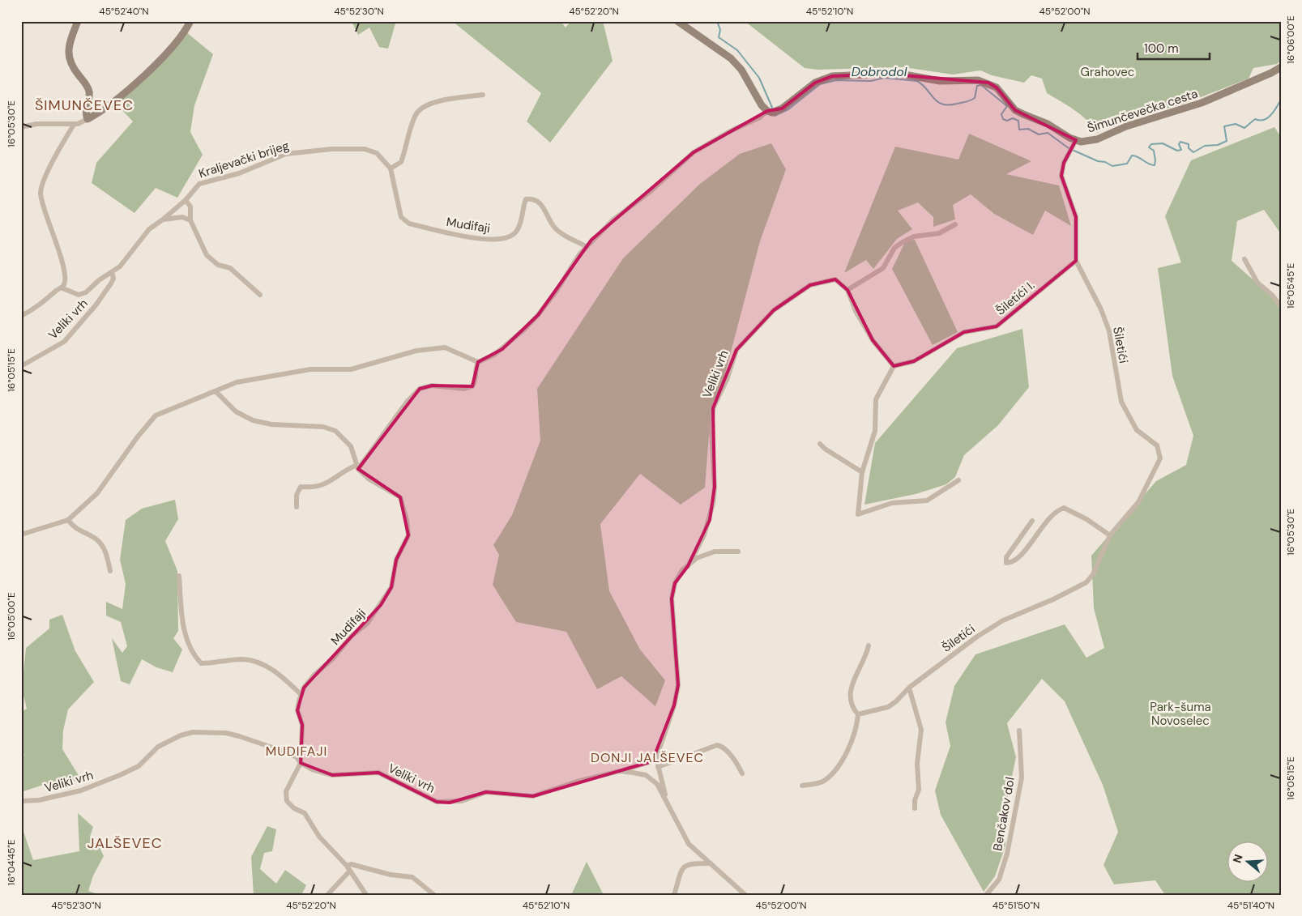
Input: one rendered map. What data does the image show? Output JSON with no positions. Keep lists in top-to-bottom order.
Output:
{
  "streets": {
    "street": [
      "Šimunčevečka cesta",
      "Kraljevački brijeg",
      "Mudifaji",
      "Šiletići I.",
      "Veliki vrh",
      "Šiletići",
      "Benčakov dol"
    ]
  },
  "crossings": [
    ["Šimunčevečka cesta", "Šiletići"],
    ["Kraljevački brijeg", "Mudifaji"],
    ["Kraljevački brijeg", "Veliki vrh"],
    ["Mudifaji", "Veliki vrh"],
    ["Šiletići I.", "Šiletići"]
  ],
  "districts": [
    "ŠIMUNČEVEC",
    "MUDIFAJI",
    "DONJI JALŠEVEC",
    "JALŠEVEC"
  ],
  "water": ["Dobrodol"],
  "parks": ["Grahovec", "Park-šuma Novoselec"],
  "scale_bar": "100 m",
  "north": "left",
  "coordinates": [
    "45°52'40\"N",
    "45°52'30\"N",
    "45°52'20\"N",
    "45°52'10\"N",
    "45°52'00\"N",
    "16°06'00\"E",
    "16°05'30\"E",
    "16°05'45\"E",
    "16°05'15\"E",
    "16°05'00\"E",
    "16°04'45\"E",
    "45°51'50\"N",
    "45°51'40\"N"
  ]
}
